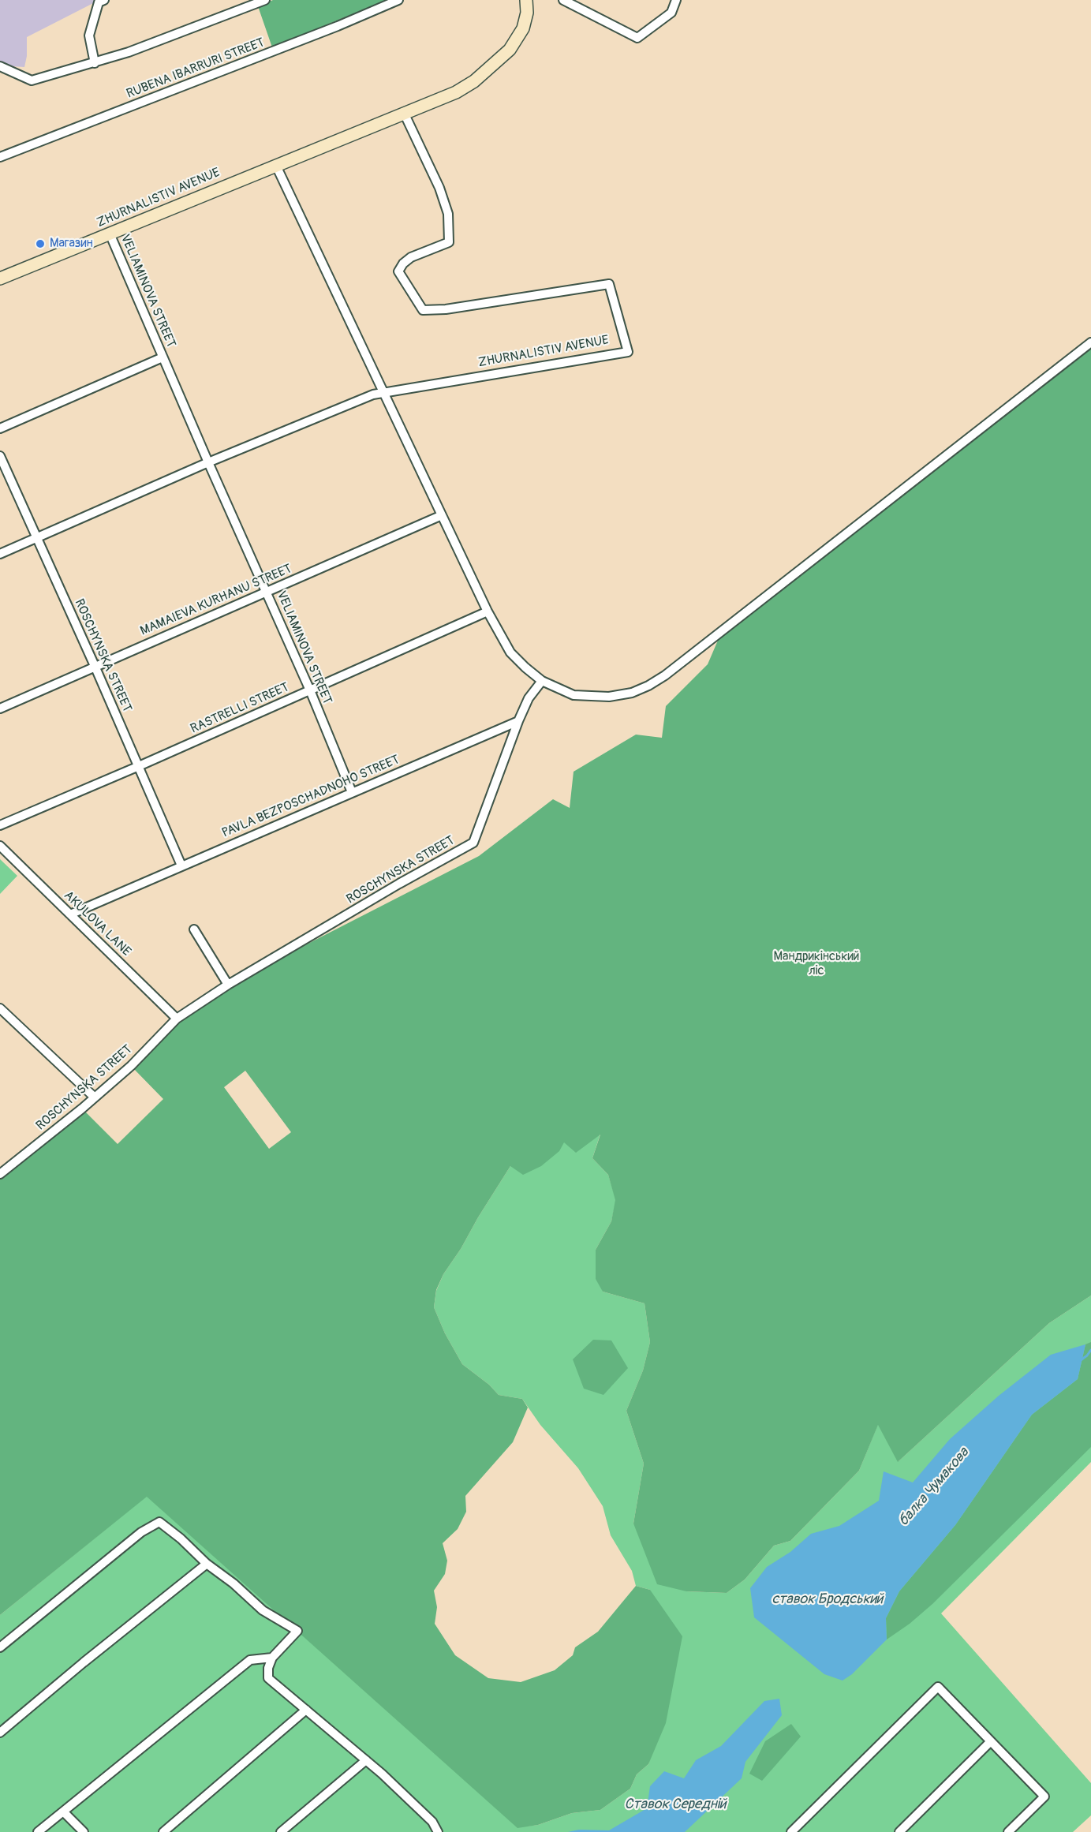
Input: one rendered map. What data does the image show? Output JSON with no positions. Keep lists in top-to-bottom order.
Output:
{
  "streets": {
    "main road": ["ZHURNALISTIV AVENUE"],
    "street": [
      "RUBENA IBARRURI STREET",
      "VELIAMINOVA STREET",
      "MAMAIEVA KURHANU STREET",
      "ROSCHYNSKA STREET",
      "RASTRELLI STREET",
      "PAVLA BEZPOSCHADNOHO STREET",
      "AKULOVA LANE"
    ]
  },
  "crossings": [
    ["ZHURNALISTIV AVENUE", "VELIAMINOVA STREET"],
    ["VELIAMINOVA STREET", "MAMAIEVA KURHANU STREET"],
    ["VELIAMINOVA STREET", "RASTRELLI STREET"],
    ["VELIAMINOVA STREET", "PAVLA BEZPOSCHADNOHO STREET"],
    ["MAMAIEVA KURHANU STREET", "ROSCHYNSKA STREET"],
    ["ROSCHYNSKA STREET", "RASTRELLI STREET"],
    ["ROSCHYNSKA STREET", "PAVLA BEZPOSCHADNOHO STREET"],
    ["ROSCHYNSKA STREET", "AKULOVA LANE"],
    ["PAVLA BEZPOSCHADNOHO STREET", "AKULOVA LANE"]
  ],
  "water": ["балка Чумакова", "ставок Бродський", "Ставок Середній"],
  "parks": ["Мандрикінський ліс"],
  "places": ["Магазин"]
}
